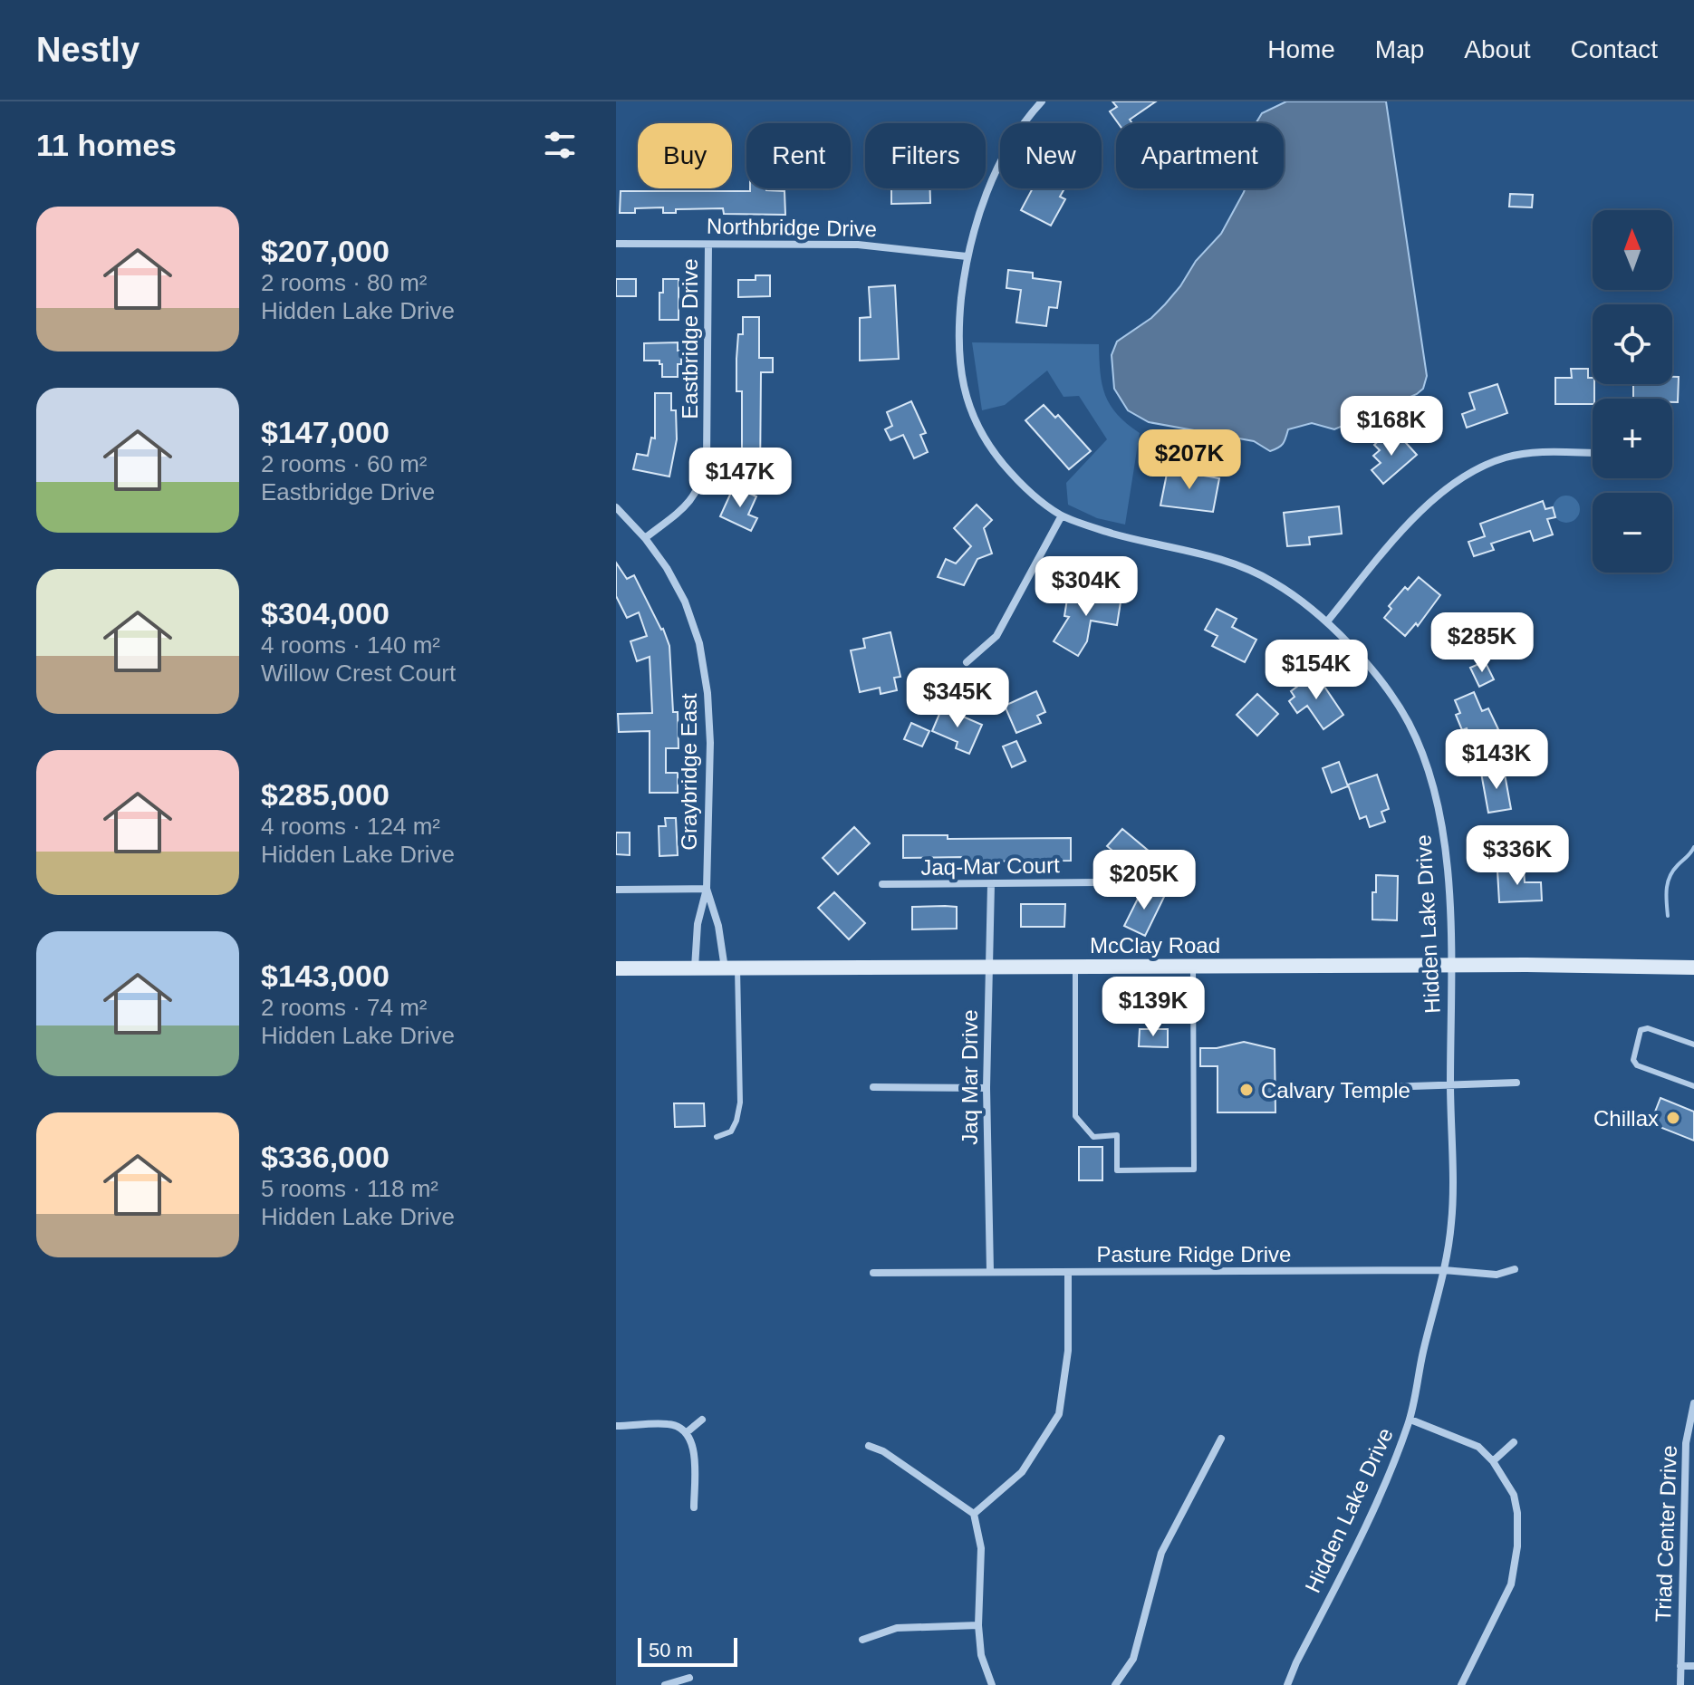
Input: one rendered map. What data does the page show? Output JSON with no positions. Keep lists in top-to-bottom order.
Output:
{
  "streets": {
    "main road": ["McClay Road"],
    "street": [
      "Northbridge Drive",
      "Eastbridge Drive",
      "Graybridge East",
      "Jaq-Mar Court",
      "Hidden Lake Drive",
      "Jaq Mar Drive",
      "Pasture Ridge Drive",
      "Triad Center Drive"
    ]
  },
  "crossings": [
    ["Northbridge Drive", "Eastbridge Drive"],
    ["Northbridge Drive", "Hidden Lake Drive"],
    ["Eastbridge Drive", "Graybridge East"],
    ["Graybridge East", "McClay Road"],
    ["Jaq-Mar Court", "Jaq Mar Drive"],
    ["Hidden Lake Drive", "McClay Road"],
    ["Hidden Lake Drive", "Pasture Ridge Drive"],
    ["McClay Road", "Jaq Mar Drive"],
    ["Jaq Mar Drive", "Pasture Ridge Drive"]
  ],
  "places": ["Calvary Temple", "Chillax"],
  "scale_bar": "50 m",
  "north": "top",
  "page": {
    "header": "Nestly",
    "nav": [
      "Home",
      "Map",
      "About",
      "Contact"
    ],
    "heading": "11 homes",
    "chip": [
      "Buy",
      "Rent",
      "Filters",
      "New",
      "Apartment"
    ],
    "list": [
      {
        "name": "$207,000",
        "note": "2 rooms · 80 m² · Hidden Lake Drive"
      },
      {
        "name": "$147,000",
        "note": "2 rooms · 60 m² · Eastbridge Drive"
      },
      {
        "name": "$304,000",
        "note": "4 rooms · 140 m² · Willow Crest Court"
      },
      {
        "name": "$285,000",
        "note": "4 rooms · 124 m² · Hidden Lake Drive"
      },
      {
        "name": "$143,000",
        "note": "2 rooms · 74 m² · Hidden Lake Drive"
      },
      {
        "name": "$336,000",
        "note": "5 rooms · 118 m² · Hidden Lake Drive"
      }
    ],
    "map_buttons": ["+", "−"],
    "price": [
      "$168K",
      "$207K",
      "$147K",
      "$304K",
      "$285K",
      "$154K",
      "$345K",
      "$143K",
      "$336K",
      "$205K",
      "$139K"
    ],
    "scale": "50 m"
  }
}
